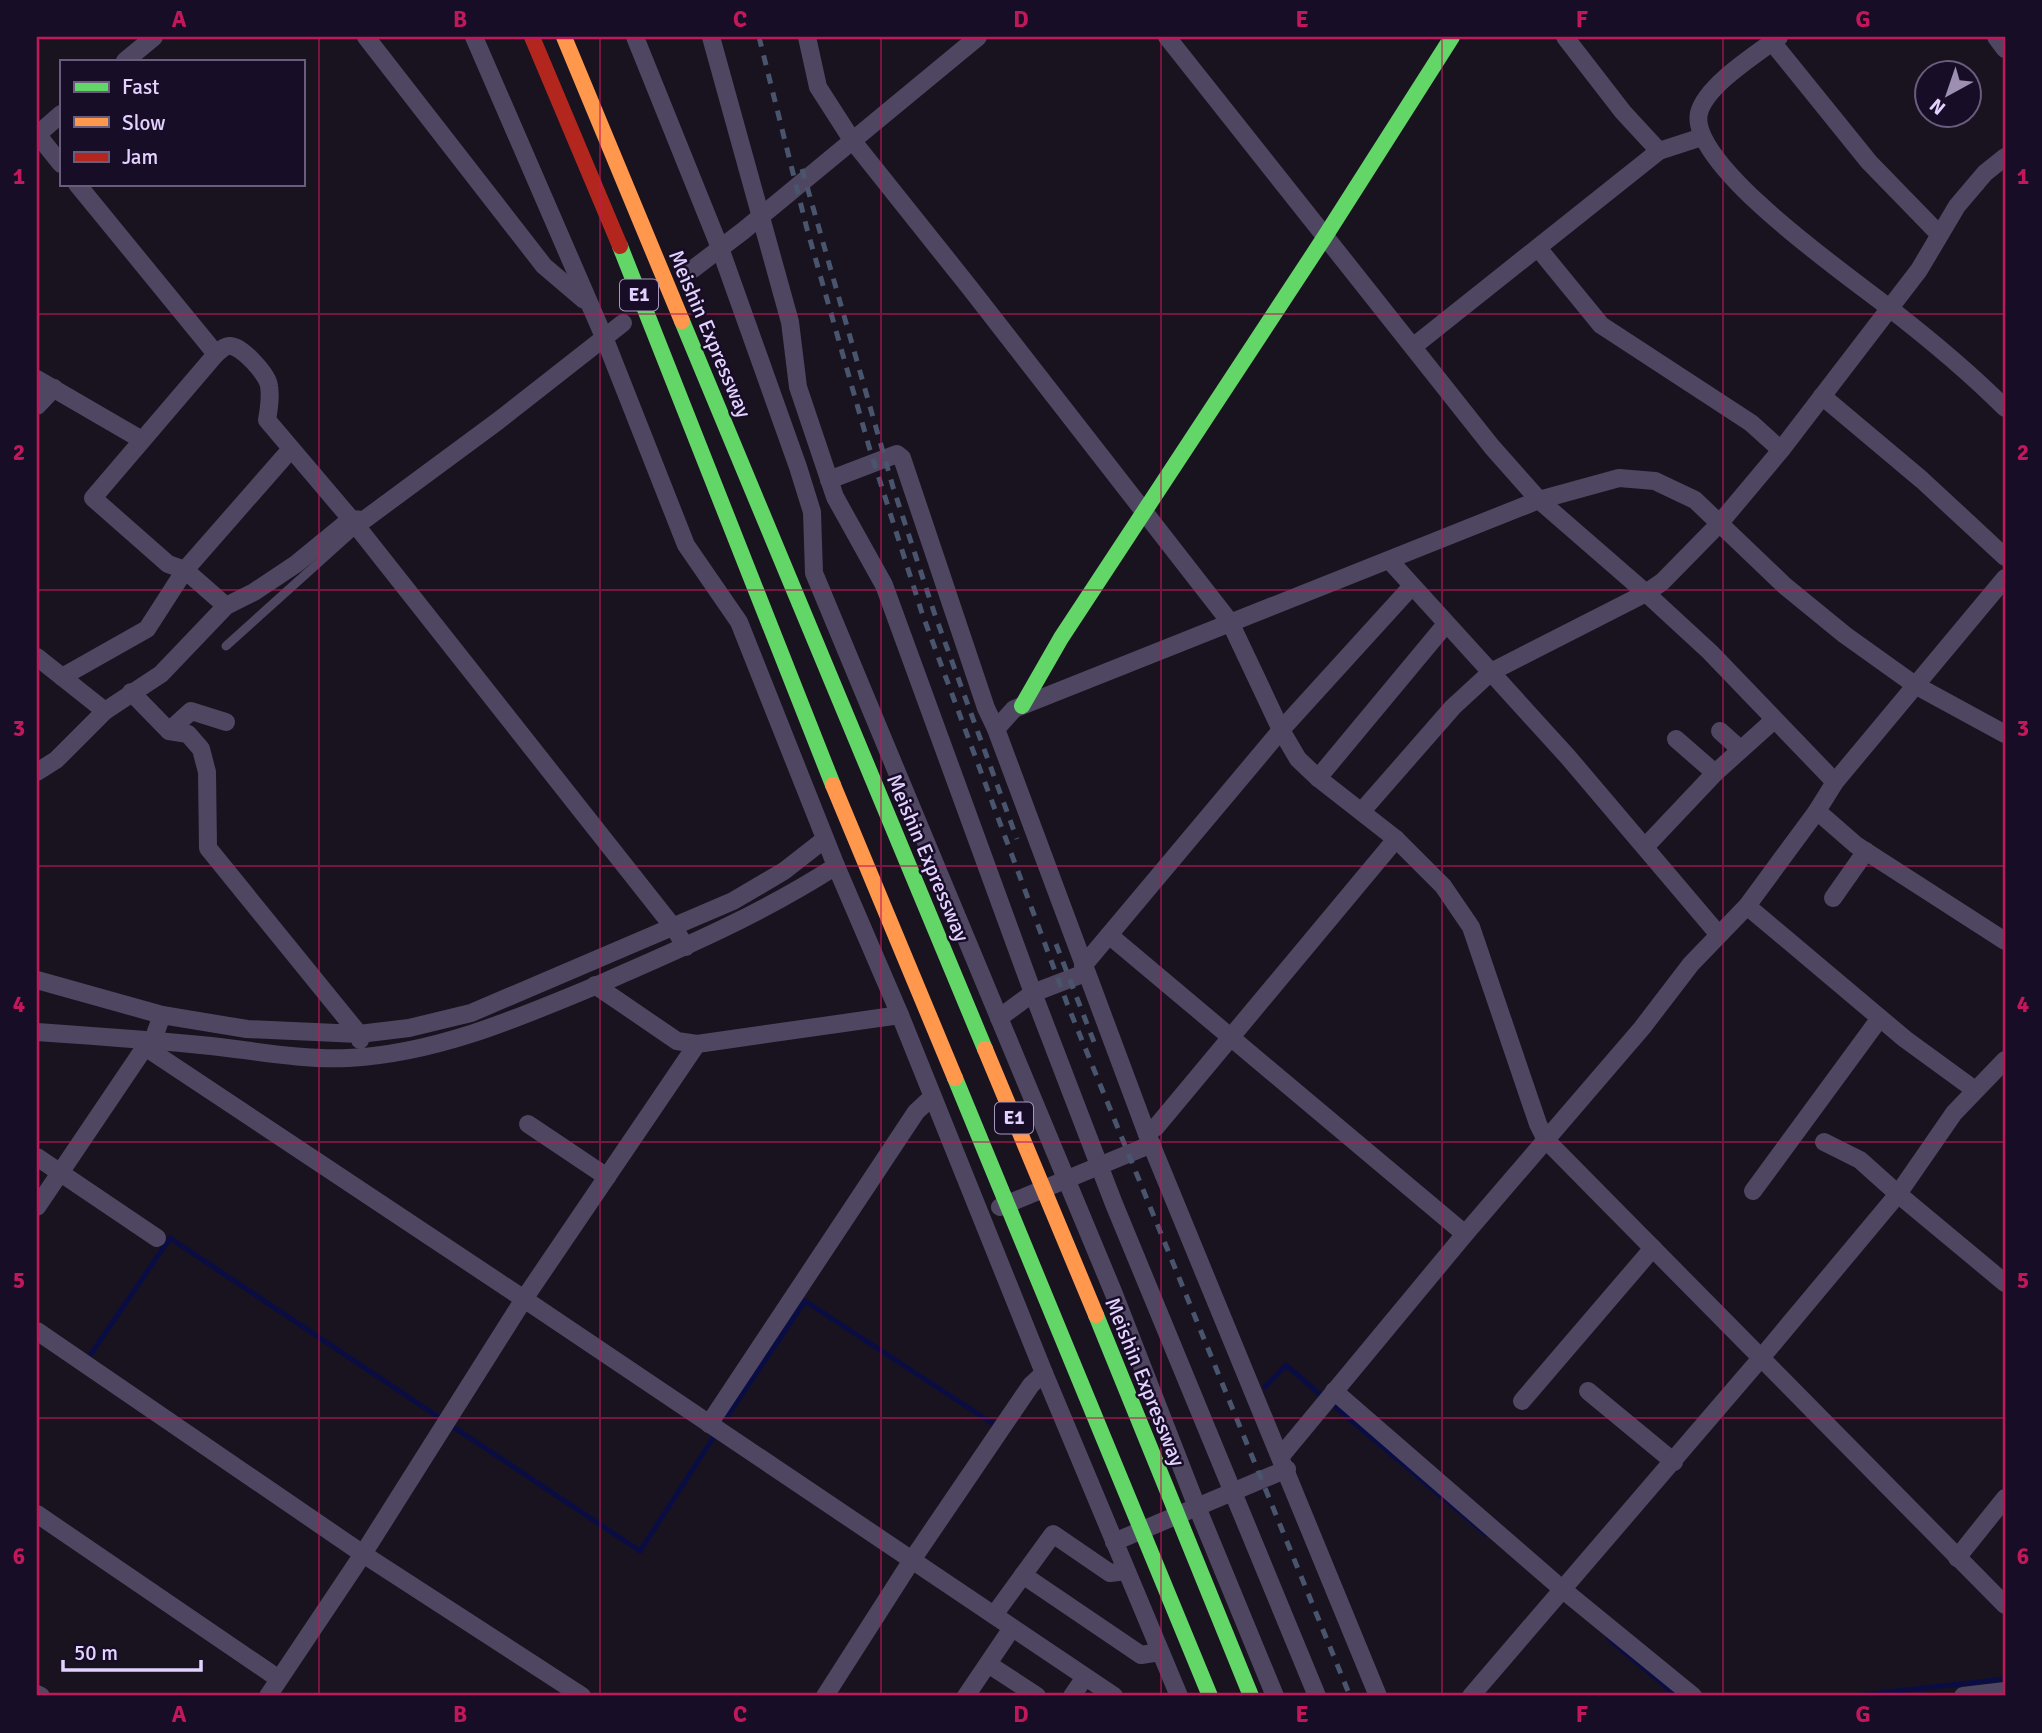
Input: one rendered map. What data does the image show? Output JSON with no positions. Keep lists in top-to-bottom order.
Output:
{
  "streets": {
    "main road": ["E1", "Meishin Expressway"]
  },
  "legend": ["Fast", "Slow", "Jam"],
  "scale_bar": "50 m",
  "north": "bottom left",
  "grid": {
    "columns": [
      "A",
      "B",
      "C",
      "D",
      "E",
      "F",
      "G"
    ],
    "rows": [
      "1",
      "2",
      "3",
      "4",
      "5",
      "6"
    ]
  }
}
